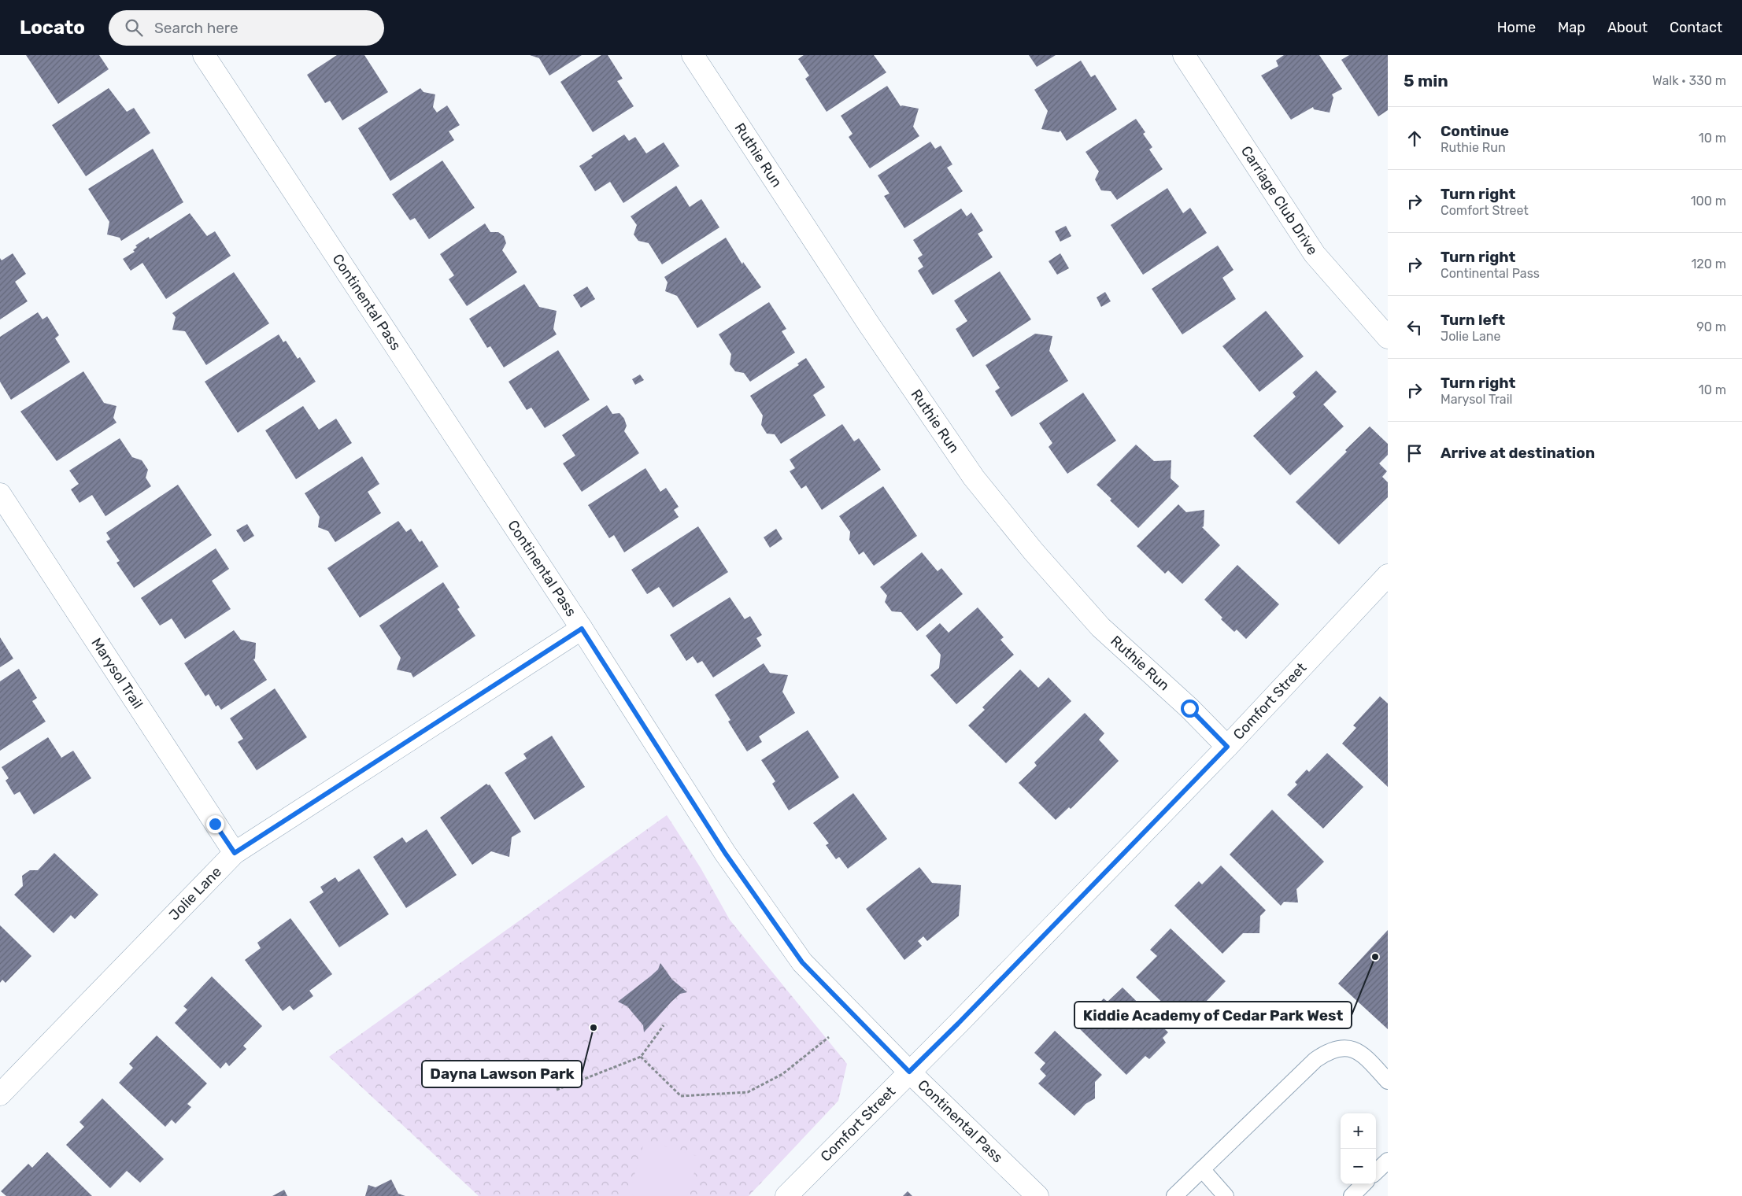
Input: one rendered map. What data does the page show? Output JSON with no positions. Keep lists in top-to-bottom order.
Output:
{
  "streets": {
    "street": [
      "Ruthie Run",
      "Carriage Club Drive",
      "Continental Pass",
      "Marysol Trail",
      "Comfort Street",
      "Jolie Lane"
    ]
  },
  "crossings": [
    ["Ruthie Run", "Comfort Street"],
    ["Continental Pass", "Comfort Street"],
    ["Continental Pass", "Jolie Lane"],
    ["Marysol Trail", "Jolie Lane"]
  ],
  "places": ["Kiddie Academy of Cedar Park West", "Dayna Lawson Park"],
  "page": {
    "header": "Locato",
    "search": "Search here",
    "nav": [
      "Home",
      "Map",
      "About",
      "Contact"
    ],
    "heading": ["5 min", "Walk · 330 m"],
    "list": [
      ["Continue", "Ruthie Run", "10 m"],
      ["Turn right", "Comfort Street", "100 m"],
      ["Turn right", "Continental Pass", "120 m"],
      ["Turn left", "Jolie Lane", "90 m"],
      ["Turn right", "Marysol Trail", "10 m"],
      "Arrive at destination"
    ],
    "map_buttons": ["+", "−"]
  }
}
